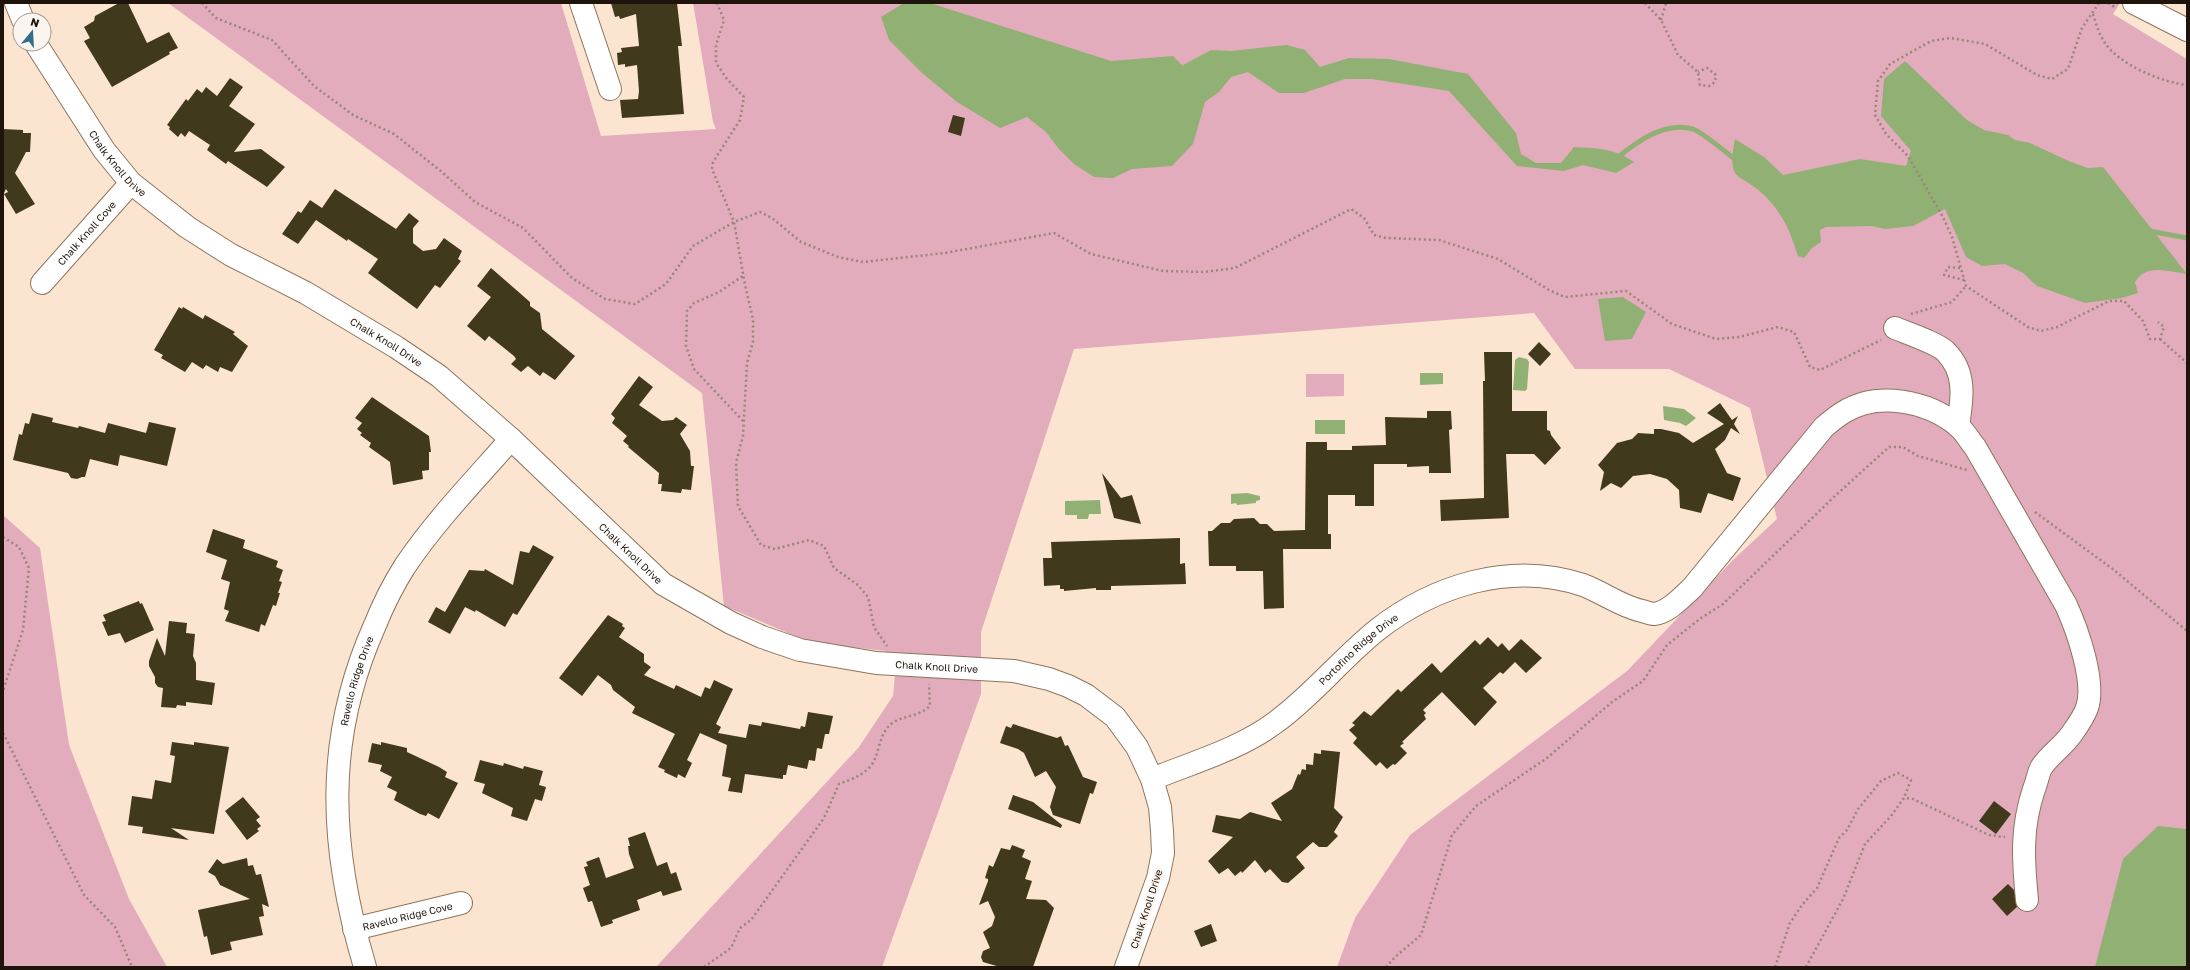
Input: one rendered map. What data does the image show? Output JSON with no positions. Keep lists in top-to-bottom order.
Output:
{
  "streets": {
    "street": [
      "Chalk Knoll Drive",
      "Chalk Knoll Cove",
      "Portofino Ridge Drive",
      "Ravello Ridge Drive",
      "Ravello Ridge Cove"
    ]
  },
  "crossings": [
    ["Chalk Knoll Drive", "Chalk Knoll Cove"],
    ["Chalk Knoll Drive", "Portofino Ridge Drive"],
    ["Chalk Knoll Drive", "Ravello Ridge Drive"],
    ["Ravello Ridge Drive", "Ravello Ridge Cove"]
  ],
  "north": "top"
}
